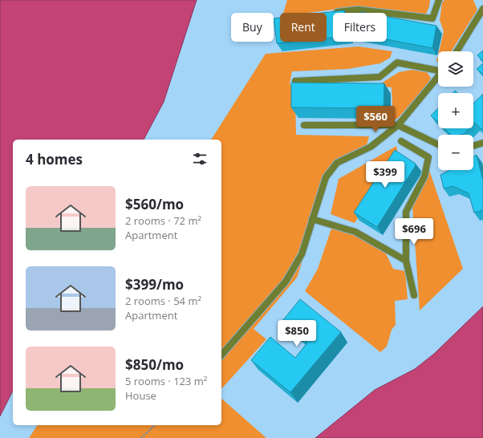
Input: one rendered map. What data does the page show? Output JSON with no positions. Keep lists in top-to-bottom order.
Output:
{
  "page": {
    "chip": ["Buy", "Rent", "Filters"],
    "map_buttons": ["+", "−"],
    "price": [
      "$560",
      "$399",
      "$696",
      "$850"
    ],
    "heading": "4 homes",
    "list": [
      {
        "name": "$560/mo",
        "note": "2 rooms · 72 m² · Apartment"
      },
      {
        "name": "$399/mo",
        "note": "2 rooms · 54 m² · Apartment"
      },
      {
        "name": "$850/mo",
        "note": "5 rooms · 123 m² · House"
      }
    ]
  }
}
